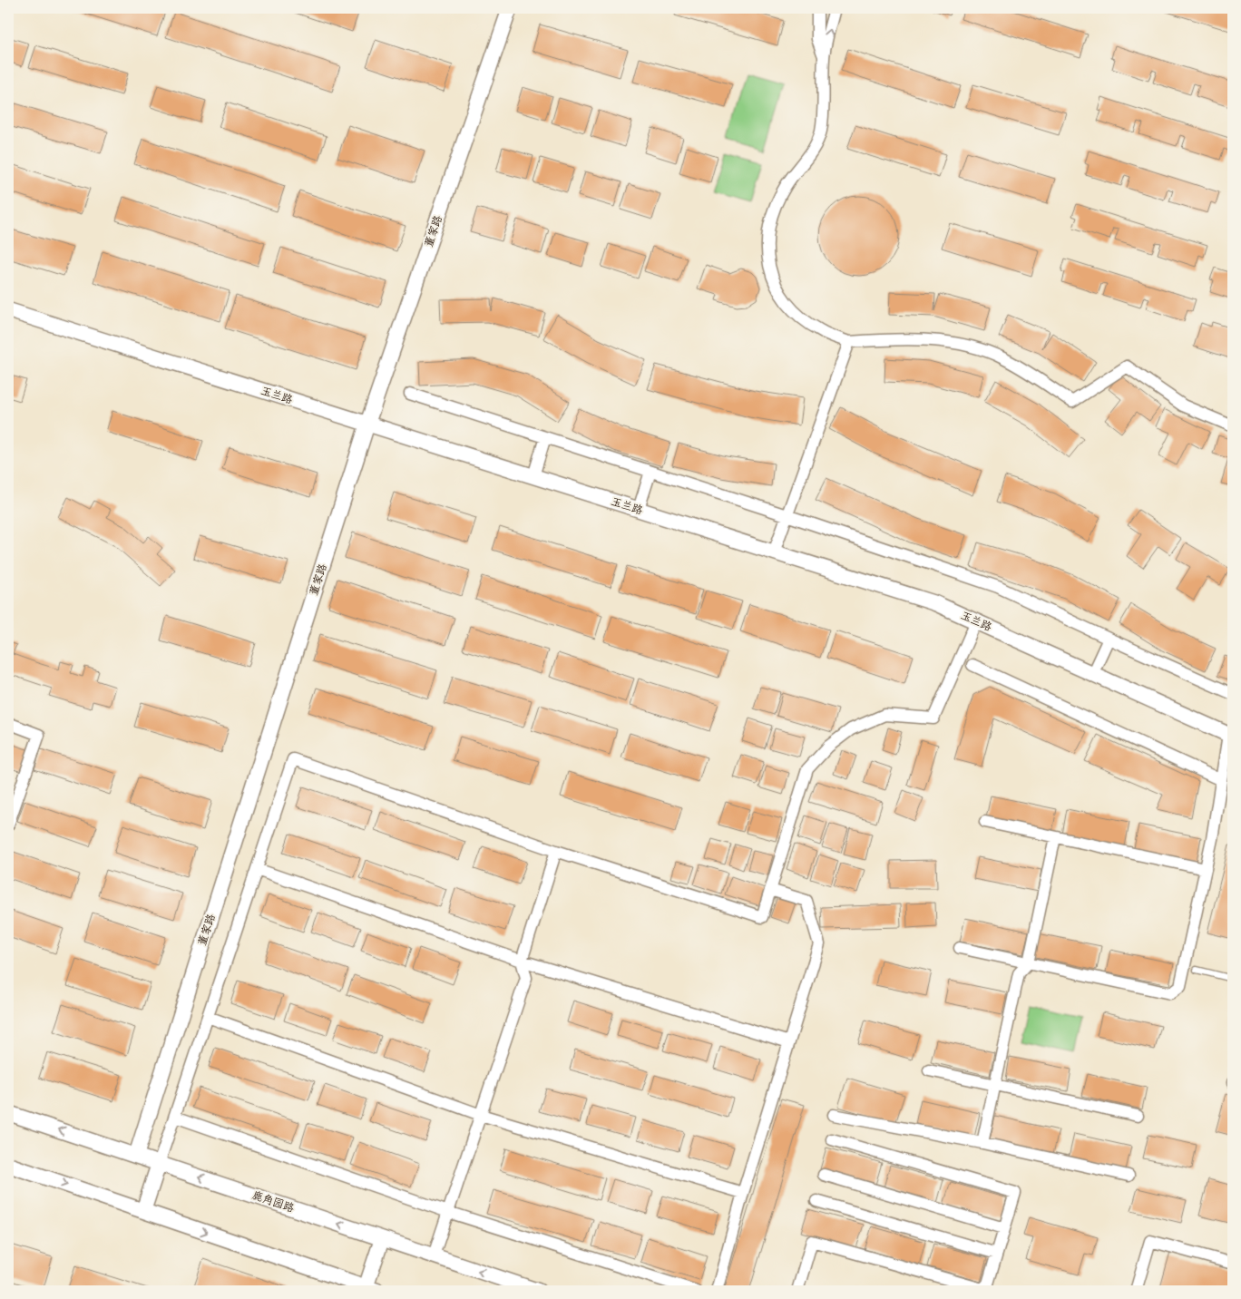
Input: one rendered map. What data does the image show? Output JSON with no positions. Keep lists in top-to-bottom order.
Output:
{
  "streets": {
    "street": ["董家路", "玉兰路", "鹿角园路"]
  },
  "crossings": [
    ["董家路", "玉兰路"],
    ["董家路", "鹿角园路"]
  ]
}
